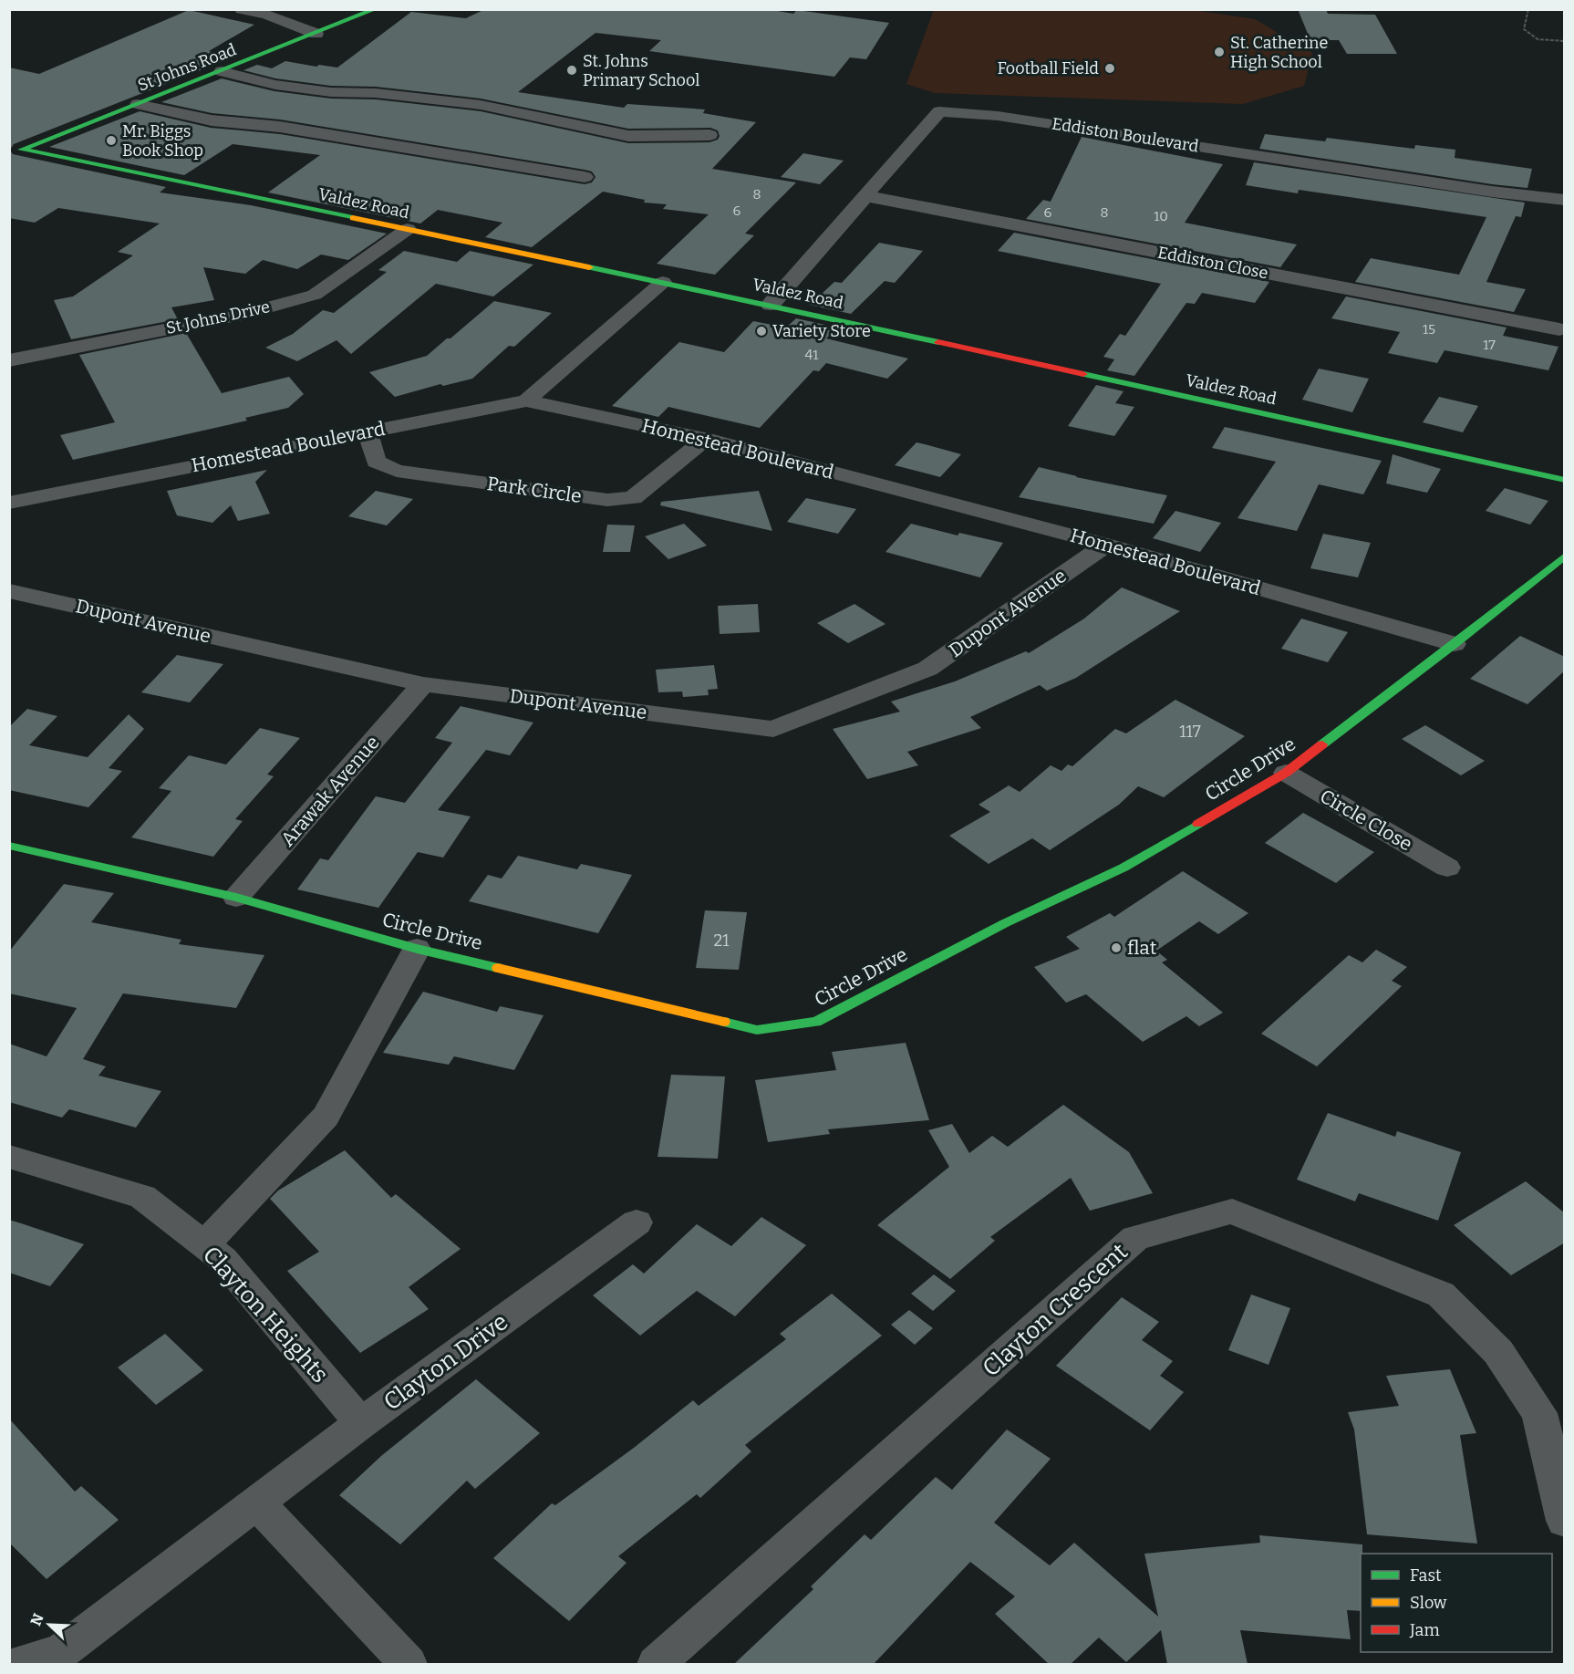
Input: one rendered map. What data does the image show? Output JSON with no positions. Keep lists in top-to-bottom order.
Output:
{
  "streets": {
    "street": [
      "St Johns Road",
      "Eddiston Boulevard",
      "Valdez Road",
      "Eddiston Close",
      "St Johns Drive",
      "Homestead Boulevard",
      "Park Circle",
      "Dupont Avenue",
      "Circle Drive",
      "Arawak Avenue",
      "Circle Close",
      "Clayton Crescent",
      "Clayton Heights",
      "Clayton Drive"
    ]
  },
  "crossings": [
    ["St Johns Road", "Valdez Road"],
    ["Eddiston Boulevard", "Valdez Road"],
    ["Eddiston Boulevard", "Eddiston Close"],
    ["Valdez Road", "St Johns Drive"],
    ["Homestead Boulevard", "Park Circle"],
    ["Homestead Boulevard", "Dupont Avenue"],
    ["Homestead Boulevard", "Circle Drive"],
    ["Dupont Avenue", "Arawak Avenue"],
    ["Circle Drive", "Arawak Avenue"],
    ["Circle Drive", "Circle Close"],
    ["Clayton Heights", "Clayton Drive"]
  ],
  "places": [
    "St. Catherine High School",
    "Football Field",
    "St. Johns Primary School",
    "Mr. Biggs Book Shop",
    "Variety Store",
    "flat"
  ],
  "house_numbers": [
    "8",
    "6",
    "6",
    "8",
    "10",
    "15",
    "17",
    "41",
    "117",
    "21"
  ],
  "legend": ["Fast", "Slow", "Jam"],
  "north": "top left"
}
